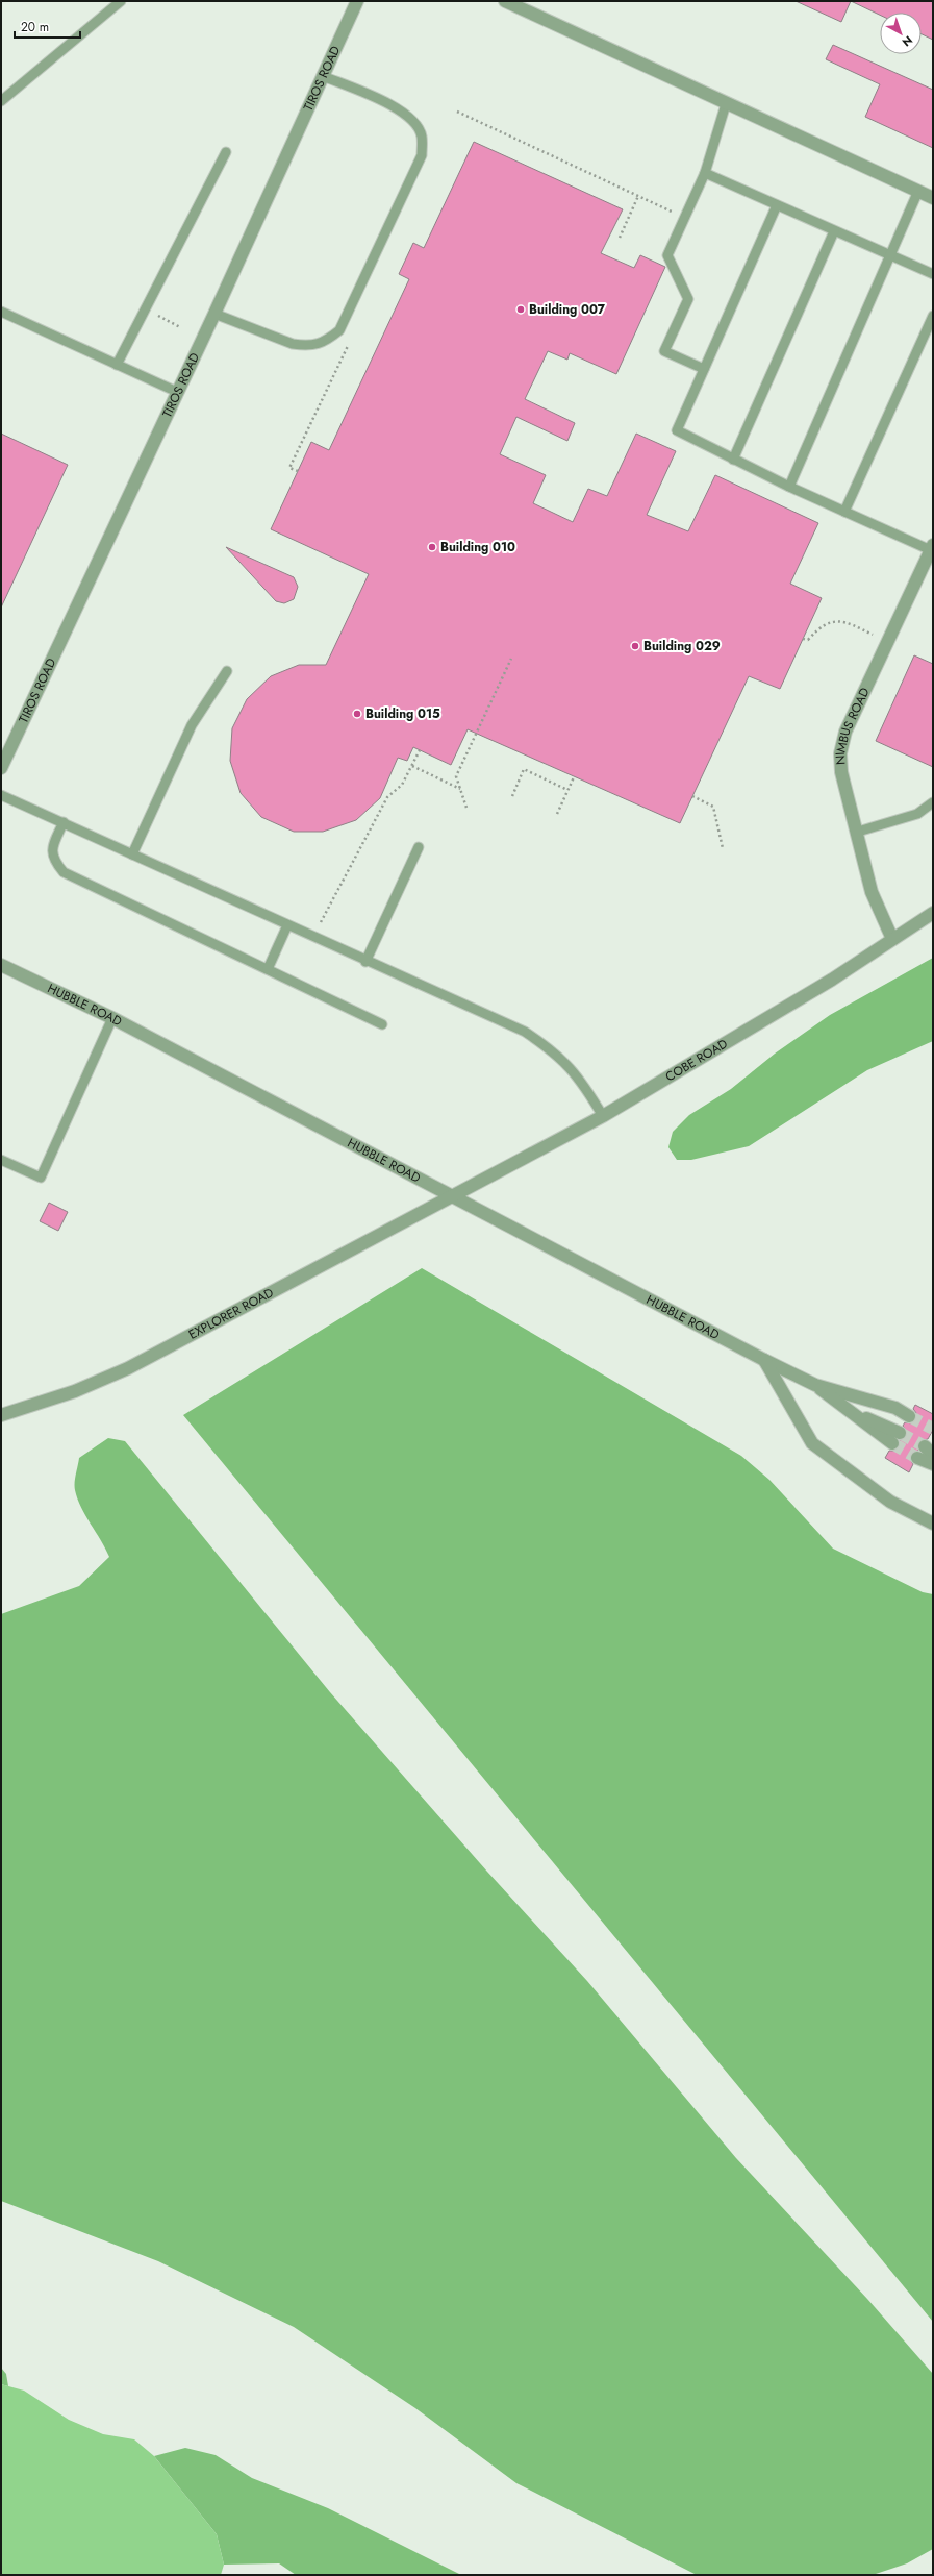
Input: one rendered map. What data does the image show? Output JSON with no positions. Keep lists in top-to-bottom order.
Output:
{
  "streets": {
    "street": [
      "TIROS ROAD",
      "NIMBUS ROAD",
      "HUBBLE ROAD",
      "COBE ROAD",
      "EXPLORER ROAD"
    ]
  },
  "crossings": [
    ["NIMBUS ROAD", "COBE ROAD"],
    ["HUBBLE ROAD", "COBE ROAD"],
    ["HUBBLE ROAD", "EXPLORER ROAD"],
    ["COBE ROAD", "EXPLORER ROAD"]
  ],
  "places": [
    "Building 007",
    "Building 010",
    "Building 029",
    "Building 015"
  ],
  "scale_bar": "20 m",
  "north": "bottom right"
}
